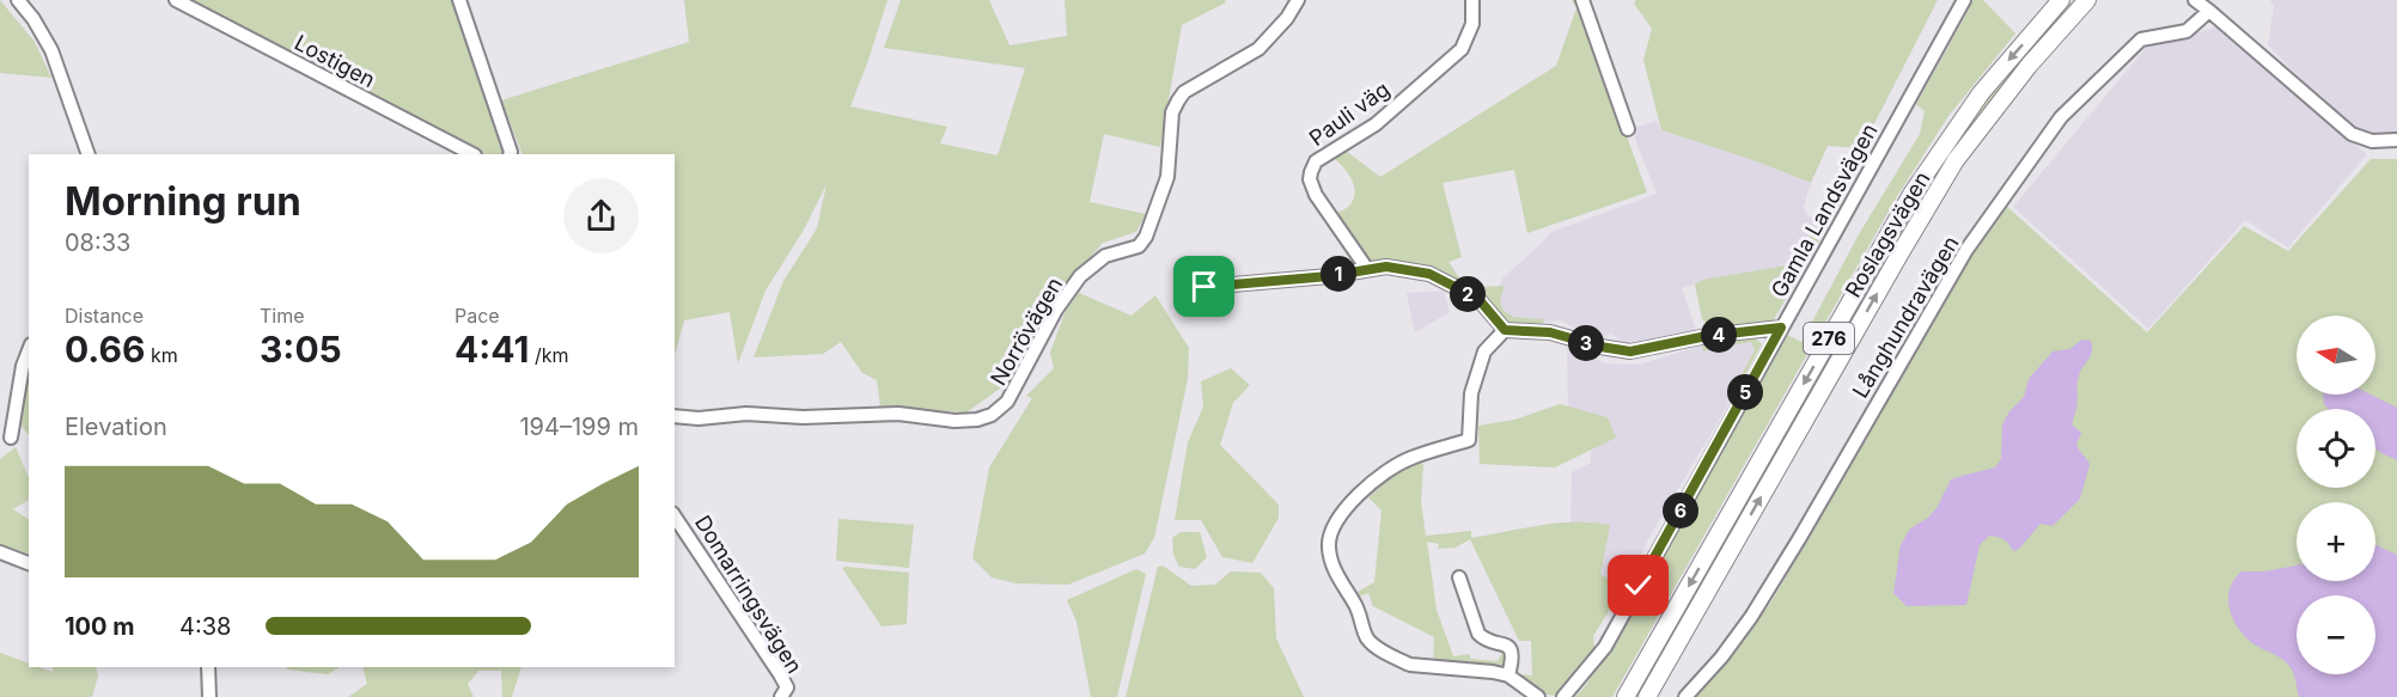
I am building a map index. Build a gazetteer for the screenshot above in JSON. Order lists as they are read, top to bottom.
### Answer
{
  "streets": {
    "main road": ["Roslagsvägen", "276"],
    "street": [
      "Lostigen",
      "Pauli väg",
      "Gamla Landsvägen",
      "Långhundravägen",
      "Norrövägen",
      "Domarringsvägen"
    ]
  },
  "north": "left",
  "page": {
    "heading": ["Morning run", "08:33"],
    "pins": [
      "1",
      "2",
      "4",
      "3",
      "5",
      "6"
    ],
    "stats": [
      ["Distance", "0.66 km"],
      ["Time", "3:05"],
      ["Pace", "4:41 /km"]
    ],
    "map_buttons": ["+", "−"],
    "chart": ["Elevation", "194–199 m"],
    "list": [
      {
        "name": "100 m",
        "note": "4:38"
      }
    ]
  }
}
